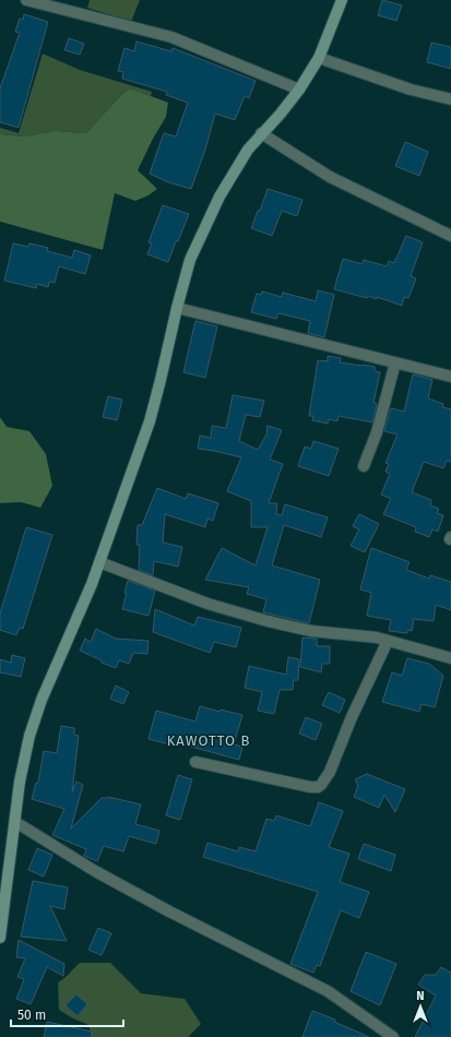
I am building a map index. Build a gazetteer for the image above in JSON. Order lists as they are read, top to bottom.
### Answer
{
  "districts": ["KAWOTTO B"],
  "scale_bar": "50 m",
  "north": "top"
}
